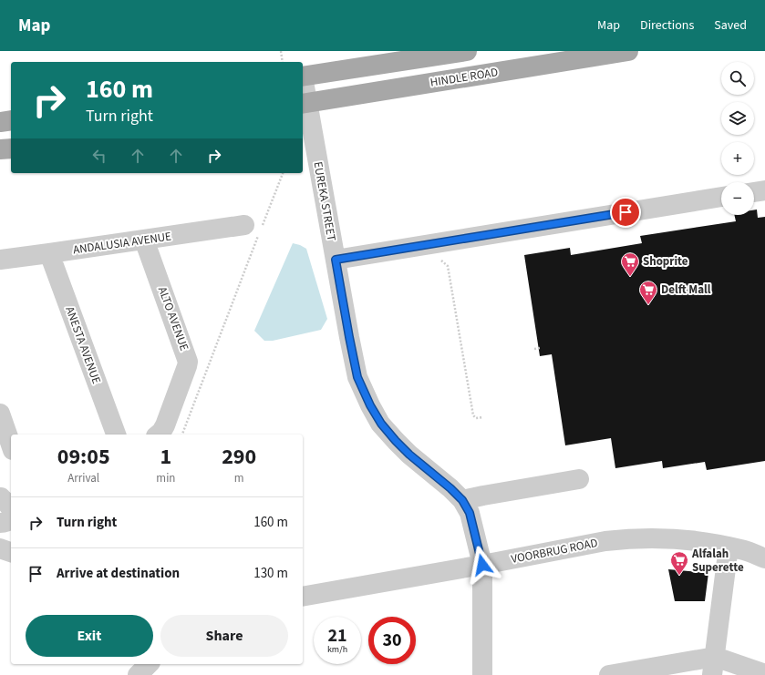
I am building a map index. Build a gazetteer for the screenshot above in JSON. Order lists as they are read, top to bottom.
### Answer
{
  "streets": {
    "main road": ["HINDLE ROAD"],
    "street": [
      "EUREKA STREET",
      "ANDALUSIA AVENUE",
      "ALTO AVENUE",
      "ANESTA AVENUE",
      "VOORBRUG ROAD"
    ]
  },
  "crossings": [
    ["HINDLE ROAD", "EUREKA STREET"],
    ["EUREKA STREET", "VOORBRUG ROAD"],
    ["ANDALUSIA AVENUE", "ALTO AVENUE"],
    ["ANDALUSIA AVENUE", "ANESTA AVENUE"]
  ],
  "places": {
    "supermarket": ["Shoprite", "Delft Mall", "Alfalah Superette"]
  },
  "page": {
    "header": "Map",
    "nav": ["Map", "Directions", "Saved"],
    "map_buttons": ["+", "−"],
    "turn": ["160 m", "Turn right"],
    "eta": [
      "09:05",
      "Arrival",
      "1",
      "min",
      "290",
      "m"
    ],
    "list": [
      {
        "name": "Turn right",
        "value": "160 m"
      },
      {
        "name": "Arrive at destination",
        "value": "130 m"
      }
    ],
    "buttons": ["Exit", "Share"],
    "speed": "21 km/h",
    "limit": "30"
  }
}
